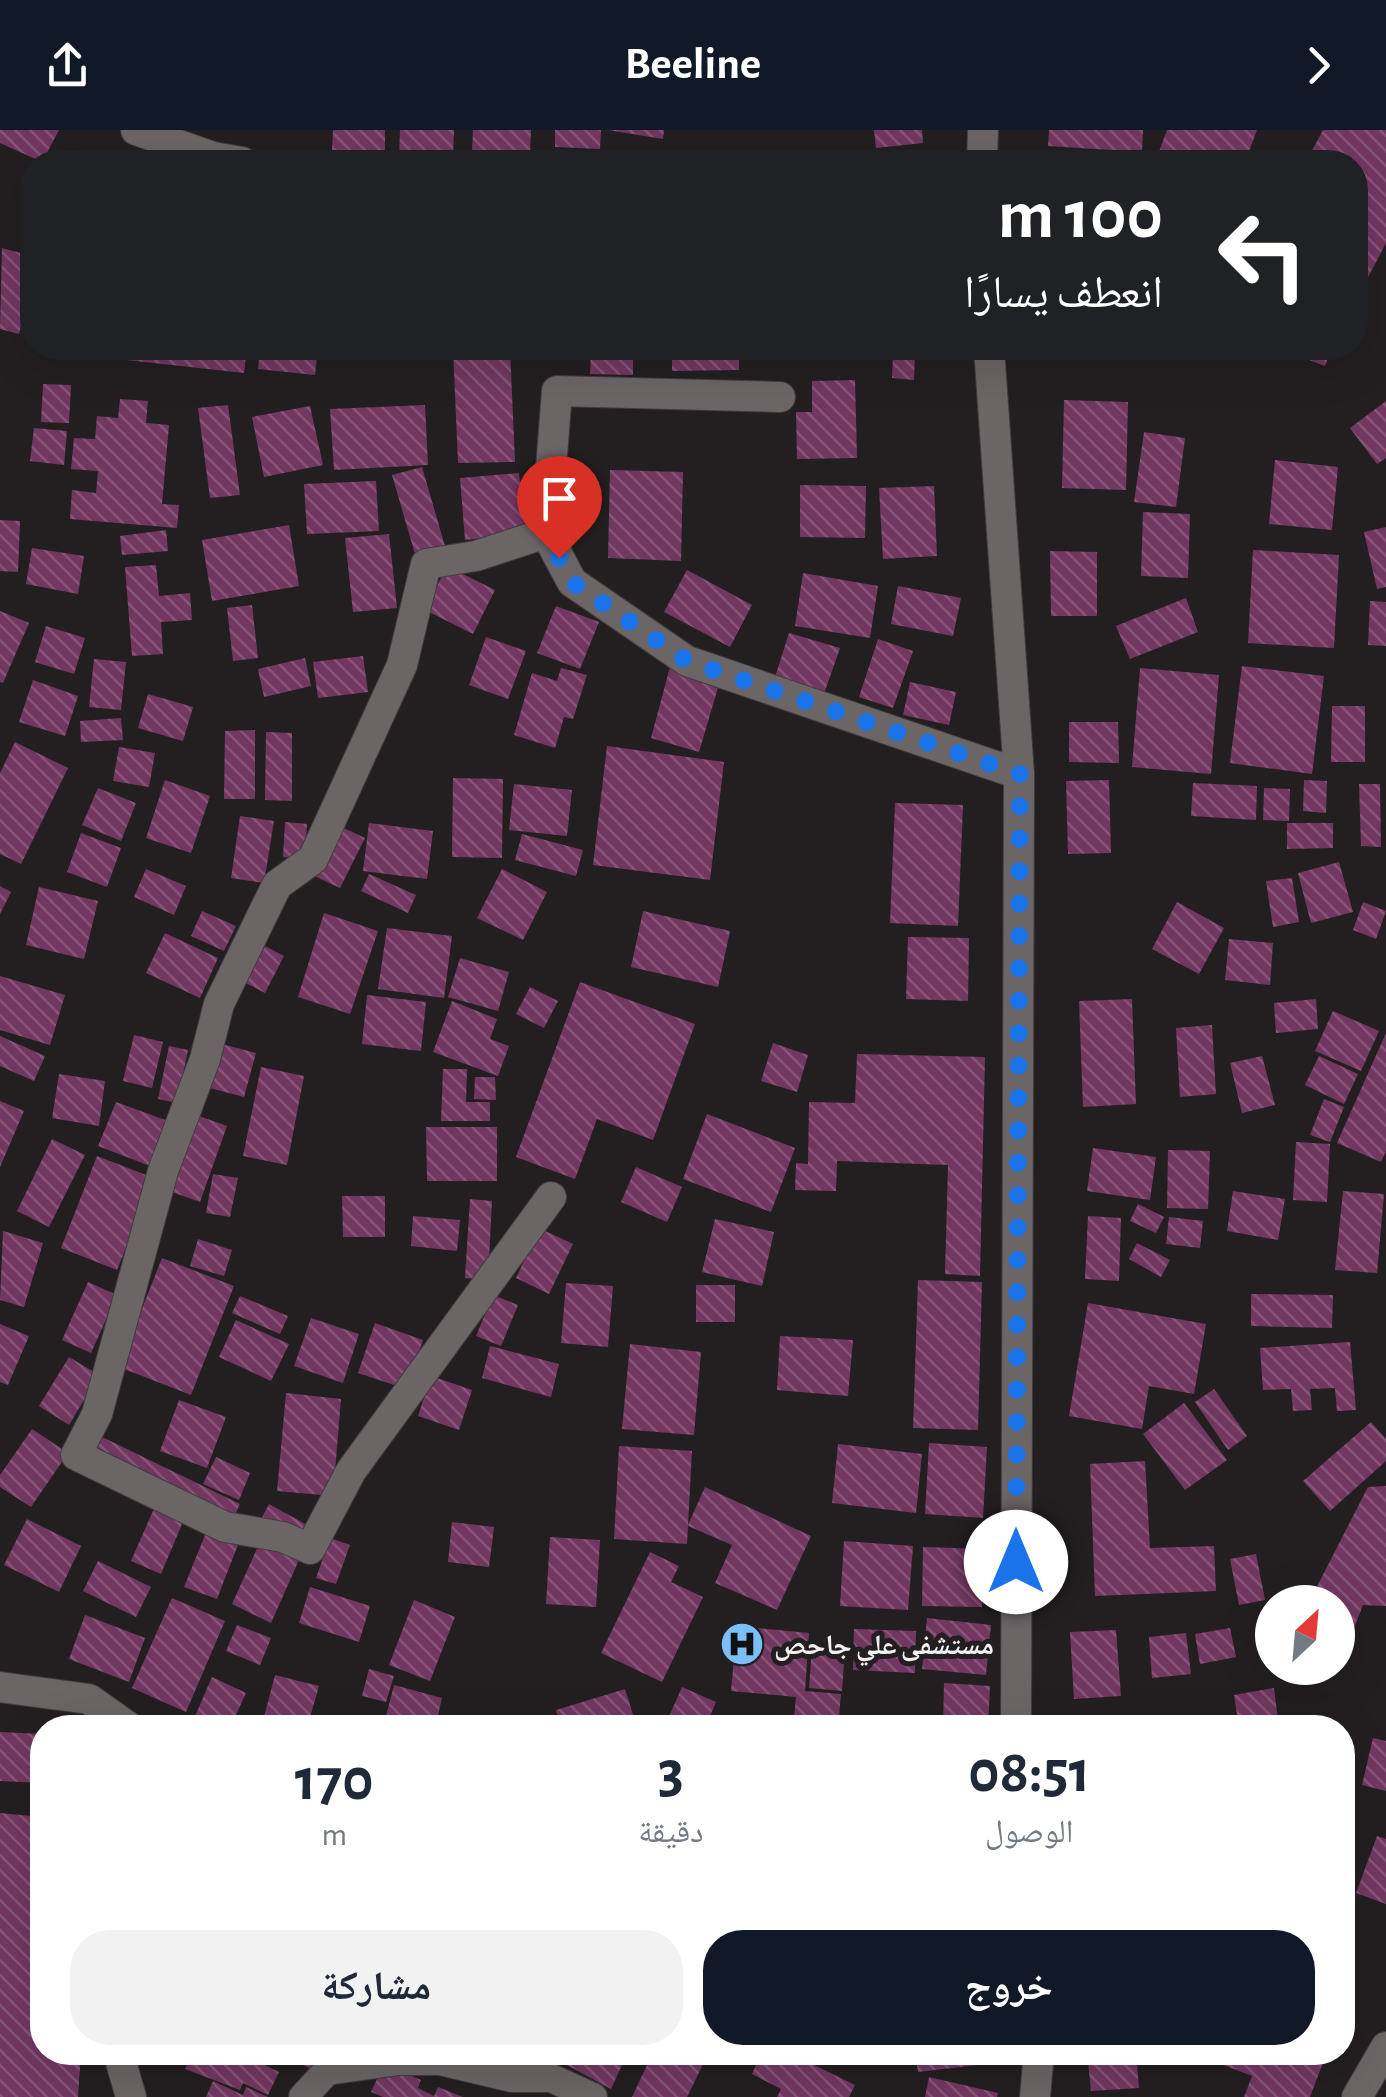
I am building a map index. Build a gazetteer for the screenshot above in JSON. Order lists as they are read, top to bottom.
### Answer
{
  "places": {
    "hospital": ["مستشفى علي جاحص"]
  },
  "north": "top right",
  "page": {
    "header": "Beeline",
    "turn": ["100 m", "انعطف يسارًا"],
    "eta": [
      "08:51",
      "الوصول",
      "3",
      "دقيقة",
      "170",
      "m"
    ],
    "buttons": ["خروج", "مشاركة"]
  }
}
